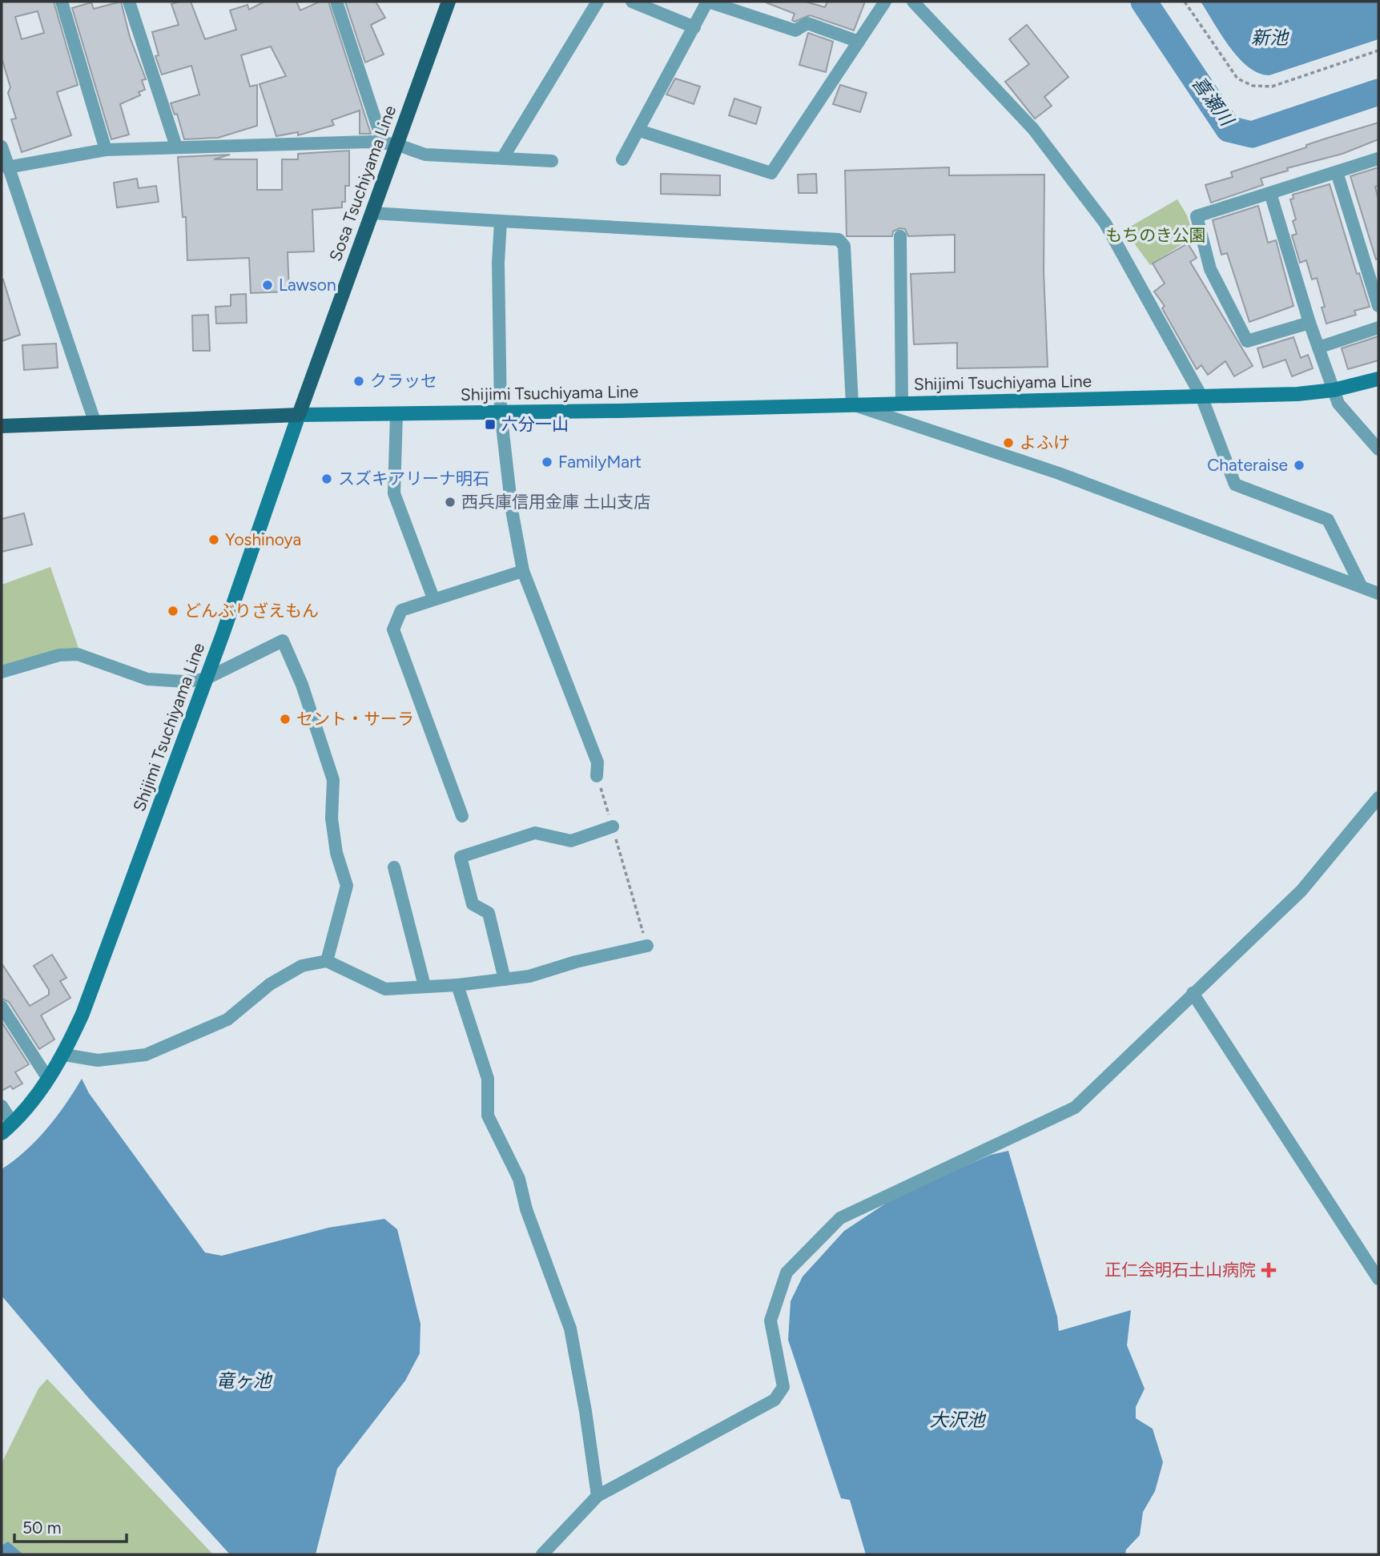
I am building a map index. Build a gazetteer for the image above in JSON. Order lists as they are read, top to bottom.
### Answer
{
  "streets": {
    "main road": ["Sosa Tsuchiyama Line", "Shijimi Tsuchiyama Line"]
  },
  "crossings": [
    ["Sosa Tsuchiyama Line", "Shijimi Tsuchiyama Line"]
  ],
  "water": [
    "新池",
    "喜瀬川",
    "竜ヶ池",
    "大沢池"
  ],
  "parks": ["もちのき公園"],
  "places": {
    "other": [
      "Lawson",
      "クラッセ",
      "よふけ",
      "FamilyMart",
      "Chateraise",
      "スズキアリーナ明石",
      "西兵庫信用金庫 土山支店",
      "Yoshinoya",
      "どんぶりざえもん",
      "セント・サーラ"
    ],
    "transit": ["六分一山"],
    "health": ["正仁会明石土山病院"]
  },
  "scale_bar": "50 m"
}
